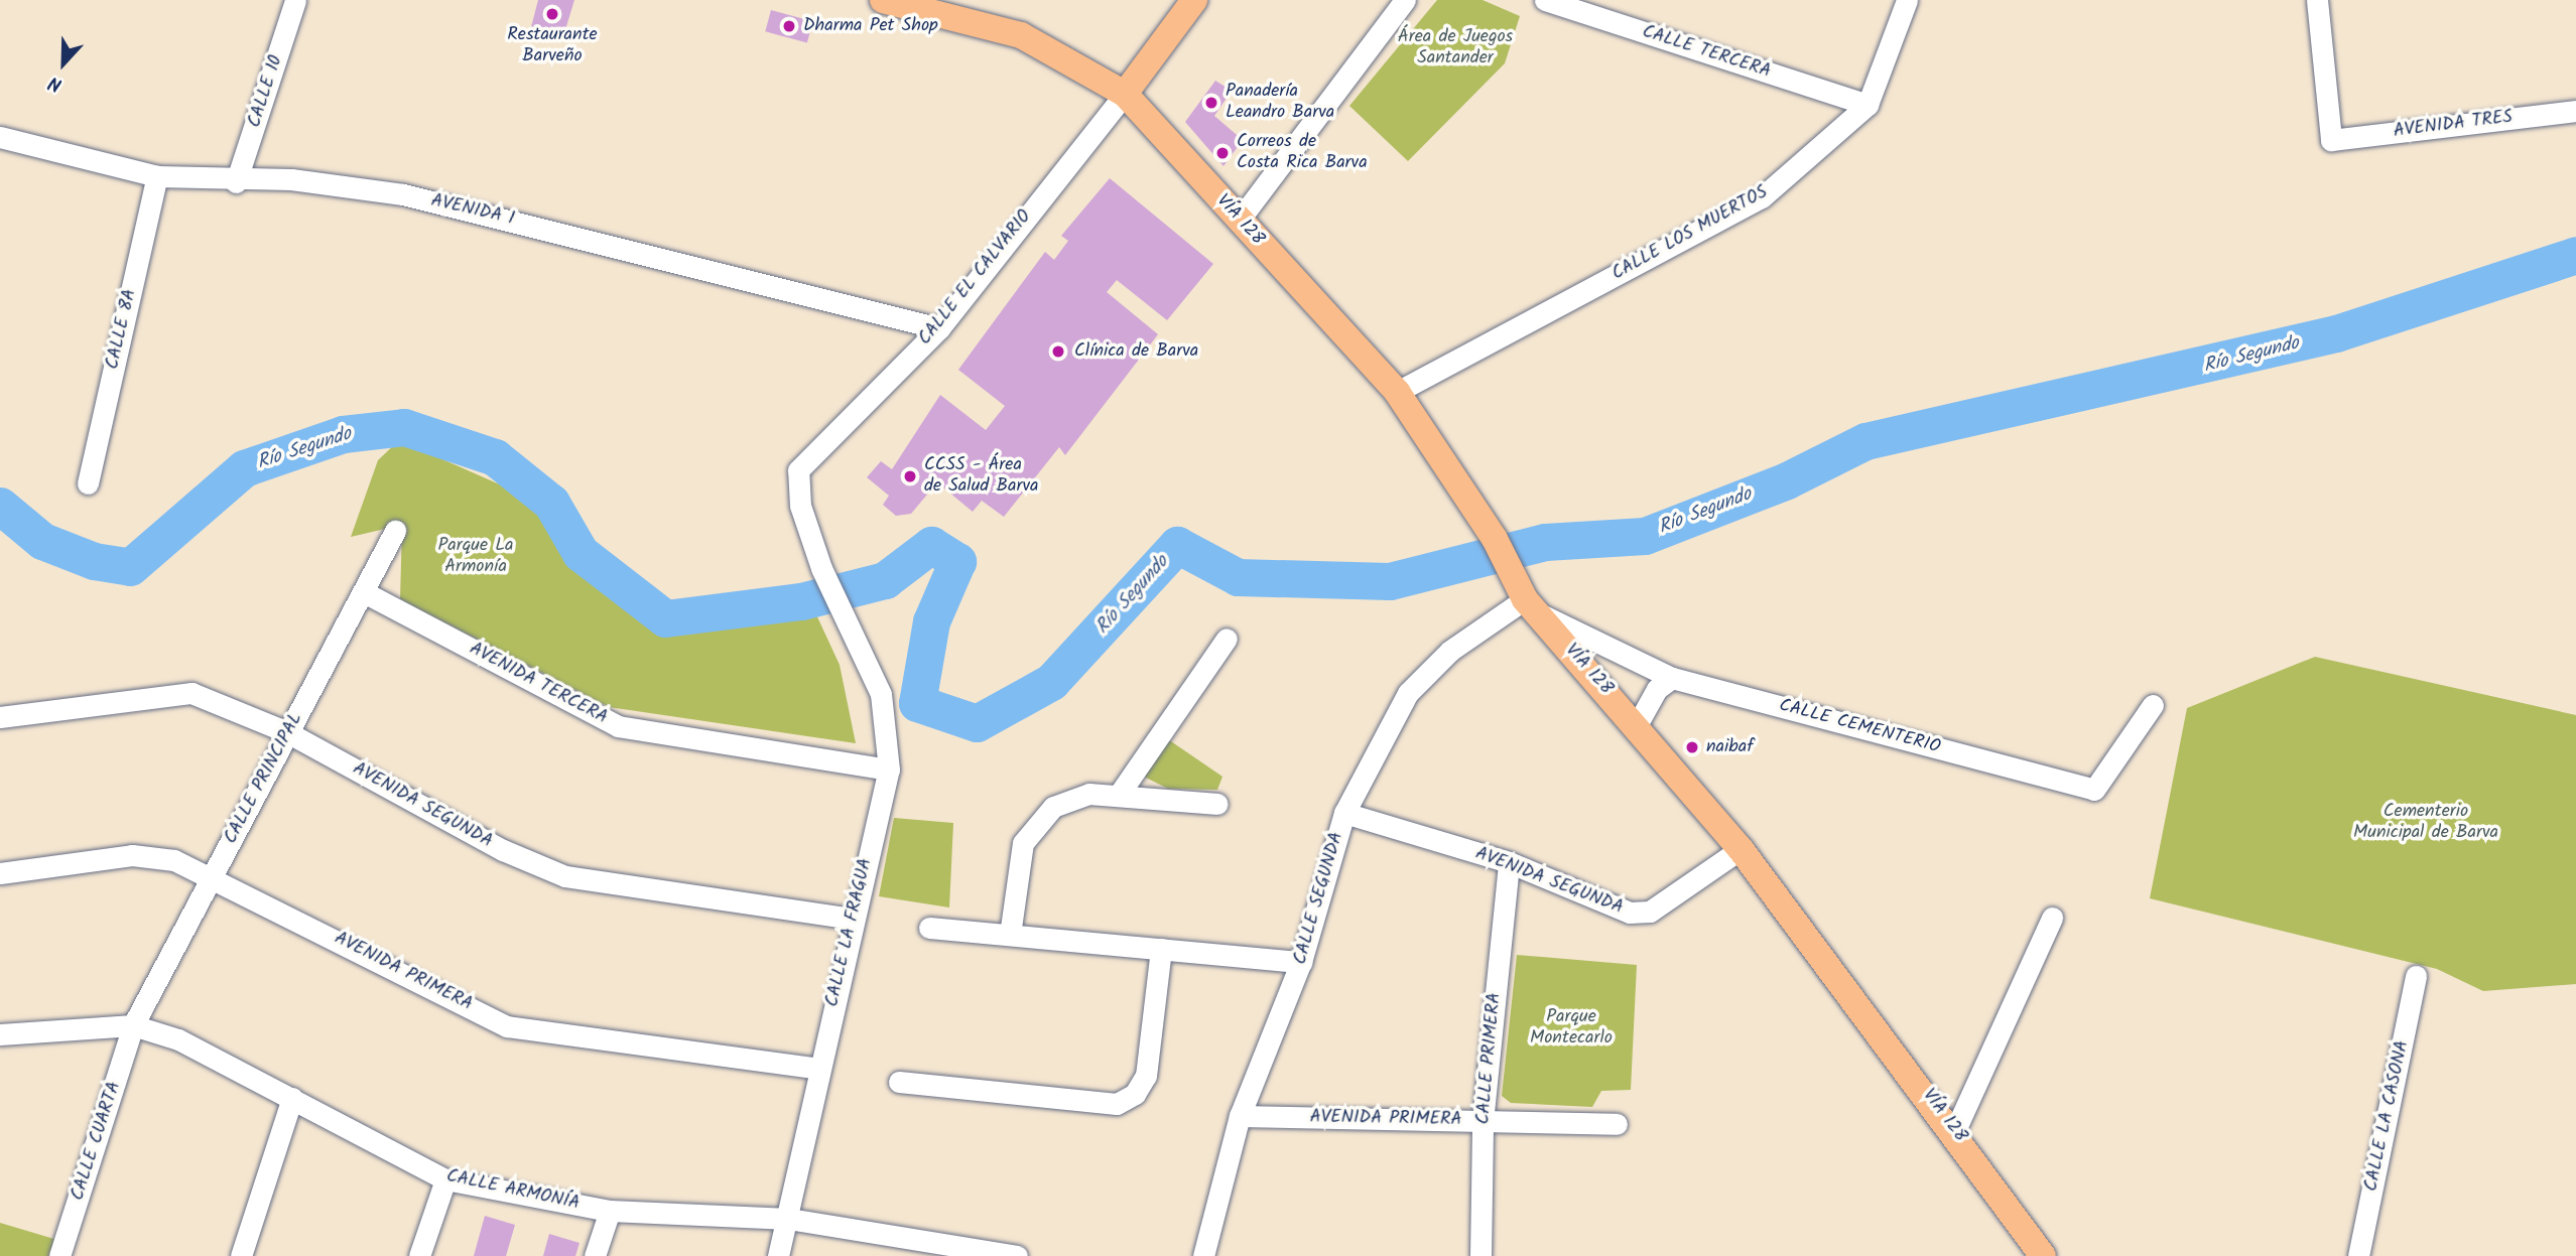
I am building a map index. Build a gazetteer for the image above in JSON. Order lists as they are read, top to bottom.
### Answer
{
  "streets": {
    "main road": ["VÍA 128"],
    "street": [
      "CALLE TERCERA",
      "CALLE 10",
      "AVENIDA TRES",
      "AVENIDA 1",
      "CALLE LOS MUERTOS",
      "CALLE EL CALVARIO",
      "CALLE 8A",
      "AVENIDA TERCERA",
      "CALLE CEMENTERIO",
      "CALLE PRINCIPAL",
      "AVENIDA SEGUNDA",
      "CALLE SEGUNDA",
      "CALLE LA FRAGUA",
      "AVENIDA PRIMERA",
      "CALLE PRIMERA",
      "CALLE LA CASONA",
      "CALLE CUARTA",
      "CALLE ARMONÍA"
    ]
  },
  "crossings": [
    ["CALLE TERCERA", "CALLE LOS MUERTOS"],
    ["CALLE 10", "AVENIDA 1"],
    ["AVENIDA 1", "CALLE EL CALVARIO"],
    ["AVENIDA 1", "CALLE 8A"],
    ["VÍA 128", "CALLE LOS MUERTOS"],
    ["VÍA 128", "CALLE EL CALVARIO"],
    ["VÍA 128", "CALLE CEMENTERIO"],
    ["VÍA 128", "AVENIDA SEGUNDA"],
    ["VÍA 128", "CALLE SEGUNDA"],
    ["CALLE EL CALVARIO", "CALLE LA FRAGUA"],
    ["AVENIDA TERCERA", "CALLE PRINCIPAL"],
    ["AVENIDA TERCERA", "CALLE LA FRAGUA"],
    ["CALLE CEMENTERIO", "CALLE SEGUNDA"],
    ["CALLE PRINCIPAL", "AVENIDA SEGUNDA"],
    ["CALLE PRINCIPAL", "AVENIDA PRIMERA"],
    ["CALLE PRINCIPAL", "CALLE CUARTA"],
    ["CALLE PRINCIPAL", "CALLE ARMONÍA"],
    ["AVENIDA SEGUNDA", "CALLE SEGUNDA"],
    ["AVENIDA SEGUNDA", "CALLE LA FRAGUA"],
    ["AVENIDA SEGUNDA", "CALLE PRIMERA"],
    ["CALLE SEGUNDA", "AVENIDA PRIMERA"],
    ["CALLE LA FRAGUA", "AVENIDA PRIMERA"],
    ["CALLE LA FRAGUA", "CALLE ARMONÍA"],
    ["AVENIDA PRIMERA", "CALLE PRIMERA"],
    ["CALLE CUARTA", "CALLE ARMONÍA"]
  ],
  "water": ["Río Segundo"],
  "parks": [
    "Área de Juegos Santander",
    "Parque La Armonía",
    "Cementerio Municipal de Barva",
    "Parque Montecarlo"
  ],
  "places": [
    "Restaurante Barveño",
    "Dharma Pet Shop",
    "Panadería Leandro Barva",
    "Correos de Costa Rica Barva",
    "Clínica de Barva",
    "CCSS - Área de Salud Barva",
    "naibaf"
  ],
  "north": "bottom"
}
